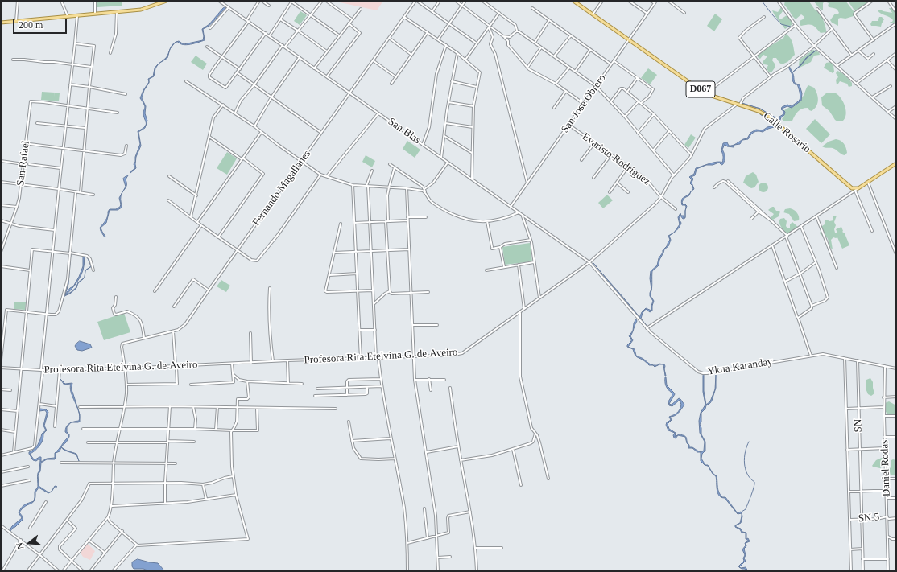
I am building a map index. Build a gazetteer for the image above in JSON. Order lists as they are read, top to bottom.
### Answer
{
  "streets": {
    "main road": ["D067", "Calle Rosario"],
    "street": [
      "San José Obrero",
      "San Blas",
      "Evaristo Rodriguez",
      "San Rafael",
      "Fernando Magallanes",
      "Profesora Rita Etelvina G. de Aveiro",
      "Ykua Karanday",
      "SN",
      "Daniel Rodas",
      "SN 5"
    ]
  },
  "crossings": [
    ["San José Obrero", "San Blas"],
    ["San José Obrero", "Calle Rosario"],
    ["San José Obrero", "Evaristo Rodriguez"],
    ["San Blas", "Fernando Magallanes"],
    ["San Blas", "Profesora Rita Etelvina G. de Aveiro"],
    ["San Blas", "Ykua Karanday"],
    ["Calle Rosario", "Profesora Rita Etelvina G. de Aveiro"],
    ["Evaristo Rodriguez", "Profesora Rita Etelvina G. de Aveiro"],
    ["Fernando Magallanes", "Profesora Rita Etelvina G. de Aveiro"],
    ["Profesora Rita Etelvina G. de Aveiro", "Ykua Karanday"],
    ["Ykua Karanday", "SN"],
    ["Ykua Karanday", "Daniel Rodas"],
    ["SN", "SN 5"],
    ["Daniel Rodas", "SN 5"]
  ],
  "scale_bar": "200 m",
  "north": "left"
}
